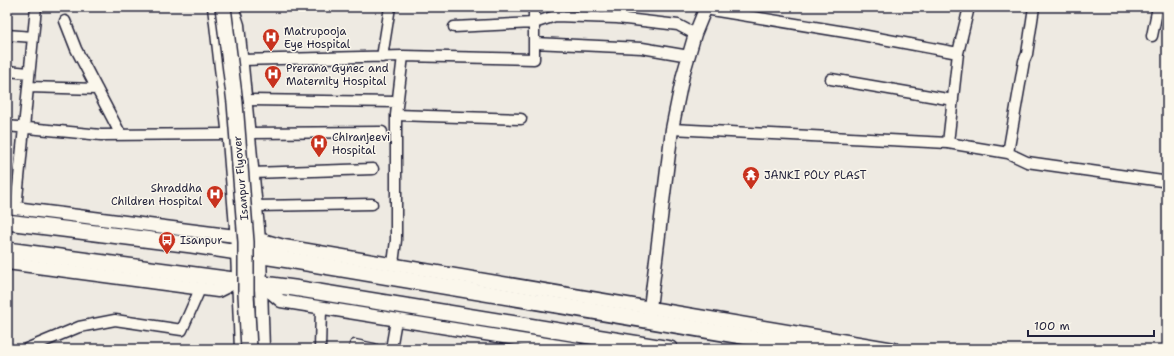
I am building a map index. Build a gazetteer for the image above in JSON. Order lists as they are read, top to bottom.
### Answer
{
  "streets": {
    "main road": ["Isanpur Flyover"]
  },
  "places": {
    "hospital": [
      "Matrupooja Eye Hospital",
      "Prerana Gynec and Maternity Hospital",
      "Chiranjeevi Hospital",
      "Shraddha Children Hospital"
    ],
    "temple": ["JANKI POLY PLAST"],
    "bus stop": ["Isanpur"]
  },
  "scale_bar": "100 m"
}
